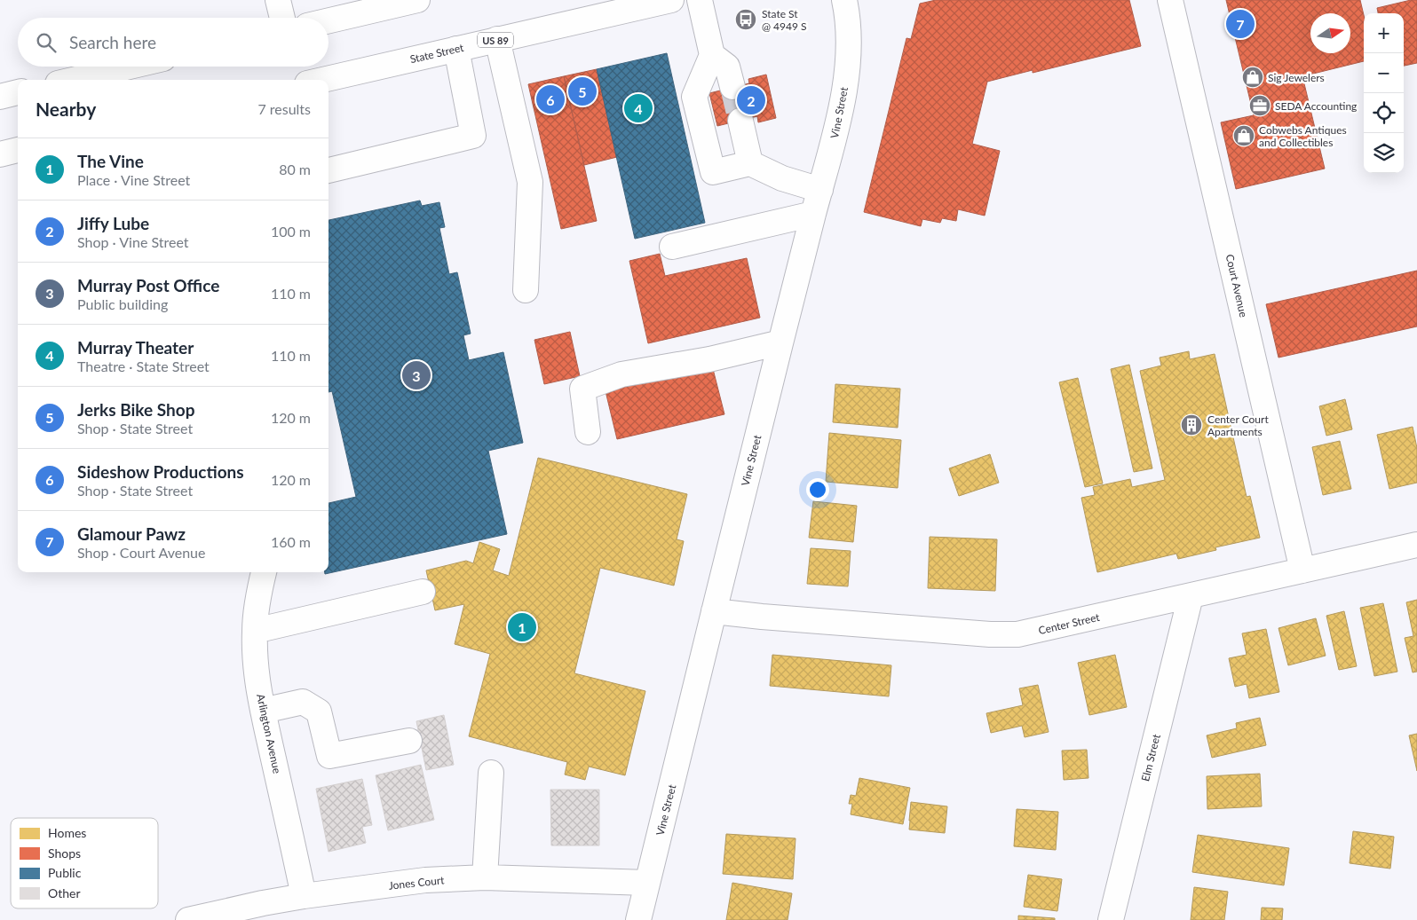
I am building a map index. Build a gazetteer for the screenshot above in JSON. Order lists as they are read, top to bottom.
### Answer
{
  "streets": {
    "street": [
      "US 89",
      "State Street",
      "Vine Street",
      "Court Avenue",
      "Center Street",
      "Arlington Avenue",
      "Elm Street",
      "Jones Court"
    ]
  },
  "crossings": [
    ["Vine Street", "Center Street"],
    ["Vine Street", "Jones Court"],
    ["Court Avenue", "Center Street"],
    ["Center Street", "Elm Street"],
    ["Arlington Avenue", "Jones Court"]
  ],
  "places": {
    "bus stop": ["State St @ 4949 S"],
    "shop": ["Sig Jewelers", "Cobwebs Antiques and Collectibles"],
    "office": ["SEDA Accounting"],
    "building": ["Center Court Apartments"]
  },
  "legend": [
    "Homes",
    "Shops",
    "Public",
    "Other"
  ],
  "north": "right",
  "page": {
    "pins": [
      "7",
      "5",
      "6",
      "2",
      "4",
      "3",
      "1"
    ],
    "map_buttons": ["+", "−"],
    "search": "Search here",
    "heading": ["Nearby", "7 results"],
    "list": [
      {
        "mark": "1",
        "name": "The Vine",
        "note": "Place · Vine Street",
        "value": "80 m"
      },
      {
        "mark": "2",
        "name": "Jiffy Lube",
        "note": "Shop · Vine Street",
        "value": "100 m"
      },
      {
        "mark": "3",
        "name": "Murray Post Office",
        "note": "Public building",
        "value": "110 m"
      },
      {
        "mark": "4",
        "name": "Murray Theater",
        "note": "Theatre · State Street",
        "value": "110 m"
      },
      {
        "mark": "5",
        "name": "Jerks Bike Shop",
        "note": "Shop · State Street",
        "value": "120 m"
      },
      {
        "mark": "6",
        "name": "Sideshow Productions",
        "note": "Shop · State Street",
        "value": "120 m"
      },
      {
        "mark": "7",
        "name": "Glamour Pawz",
        "note": "Shop · Court Avenue",
        "value": "160 m"
      }
    ]
  }
}
